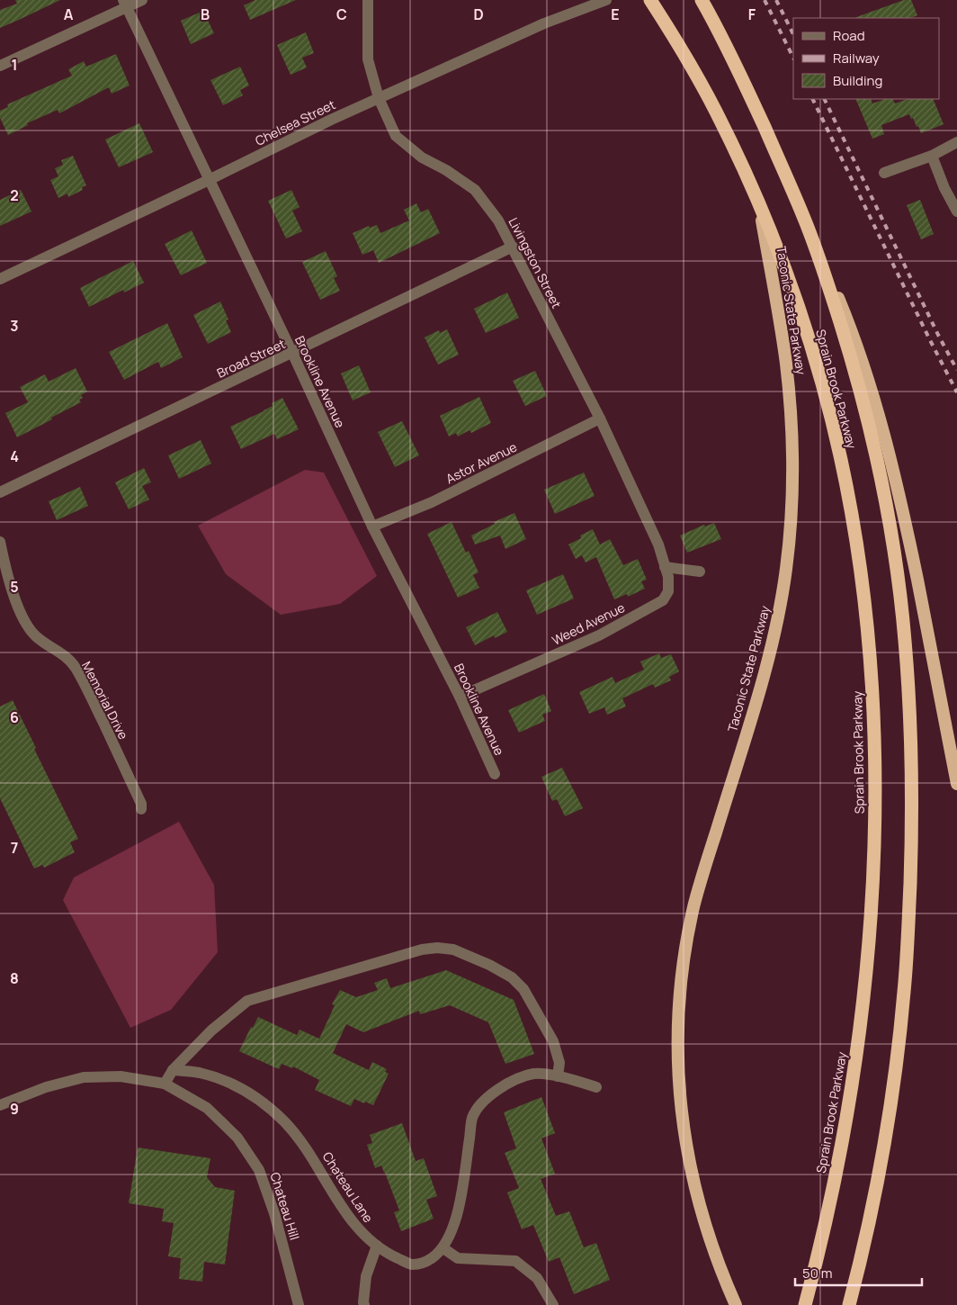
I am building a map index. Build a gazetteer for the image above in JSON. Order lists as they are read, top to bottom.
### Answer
{
  "streets": {
    "highway": ["Taconic State Parkway", "Sprain Brook Parkway"],
    "street": [
      "Chelsea Street",
      "Livingston Street",
      "Broad Street",
      "Brookline Avenue",
      "Astor Avenue",
      "Weed Avenue",
      "Memorial Drive",
      "Chateau Lane",
      "Chateau Hill"
    ]
  },
  "crossings": [
    ["Chelsea Street", "Livingston Street"],
    ["Chelsea Street", "Brookline Avenue"],
    ["Livingston Street", "Broad Street"],
    ["Livingston Street", "Astor Avenue"],
    ["Livingston Street", "Weed Avenue"],
    ["Taconic State Parkway", "Sprain Brook Parkway"],
    ["Broad Street", "Brookline Avenue"],
    ["Brookline Avenue", "Astor Avenue"],
    ["Brookline Avenue", "Weed Avenue"]
  ],
  "legend": ["Road", "Railway", "Building"],
  "scale_bar": "50 m",
  "grid": {
    "columns": [
      "A",
      "B",
      "C",
      "D",
      "E",
      "F"
    ],
    "rows": [
      "1",
      "2",
      "3",
      "4",
      "5",
      "6",
      "7",
      "8",
      "9"
    ]
  }
}
